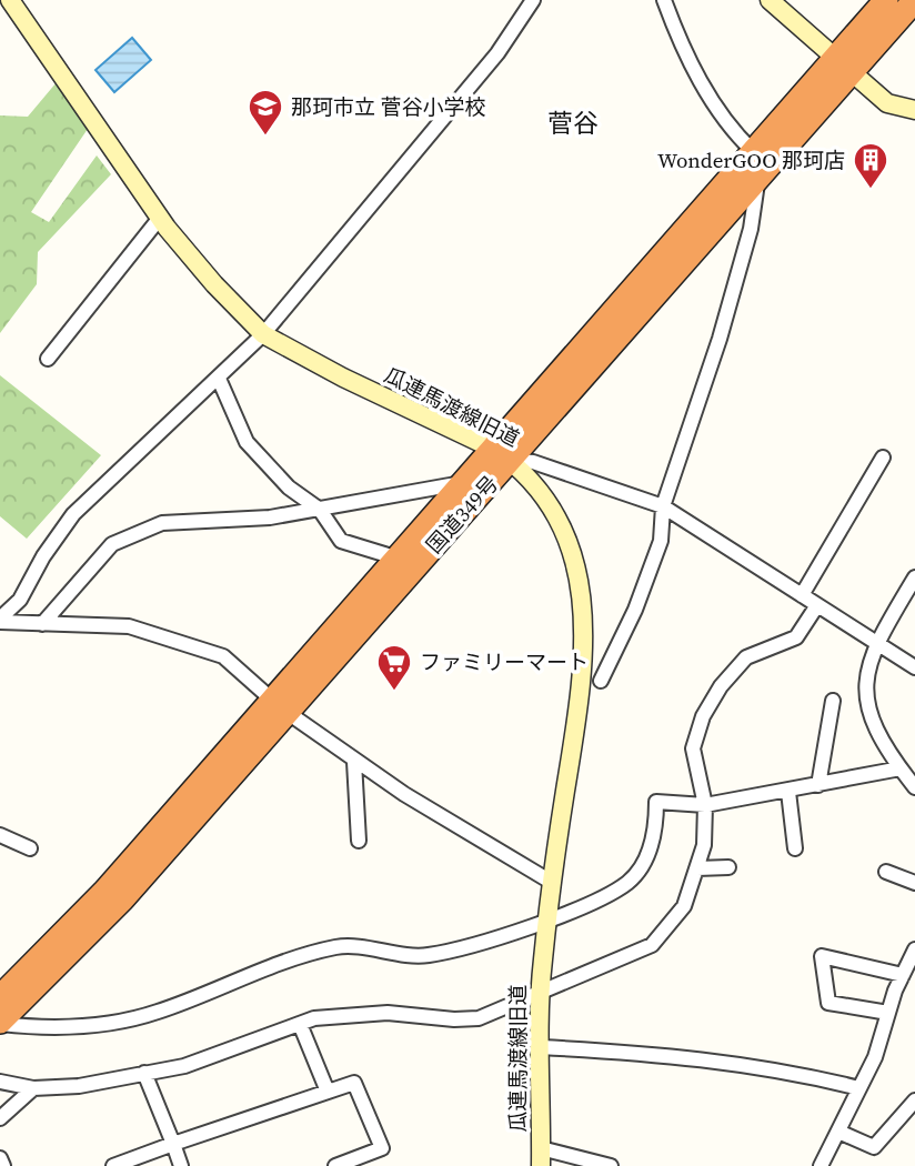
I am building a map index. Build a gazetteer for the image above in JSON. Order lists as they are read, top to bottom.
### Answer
{
  "streets": {
    "highway": ["国道349号"],
    "street": ["瓜連馬渡線旧道"]
  },
  "crossings": [
    ["瓜連馬渡線旧道", "国道349号"]
  ],
  "districts": ["菅谷"],
  "places": {
    "school or university": ["那珂市立 菅谷小学校"],
    "building": ["WonderGOO 那珂店"],
    "supermarket": ["ファミリーマート"]
  }
}
